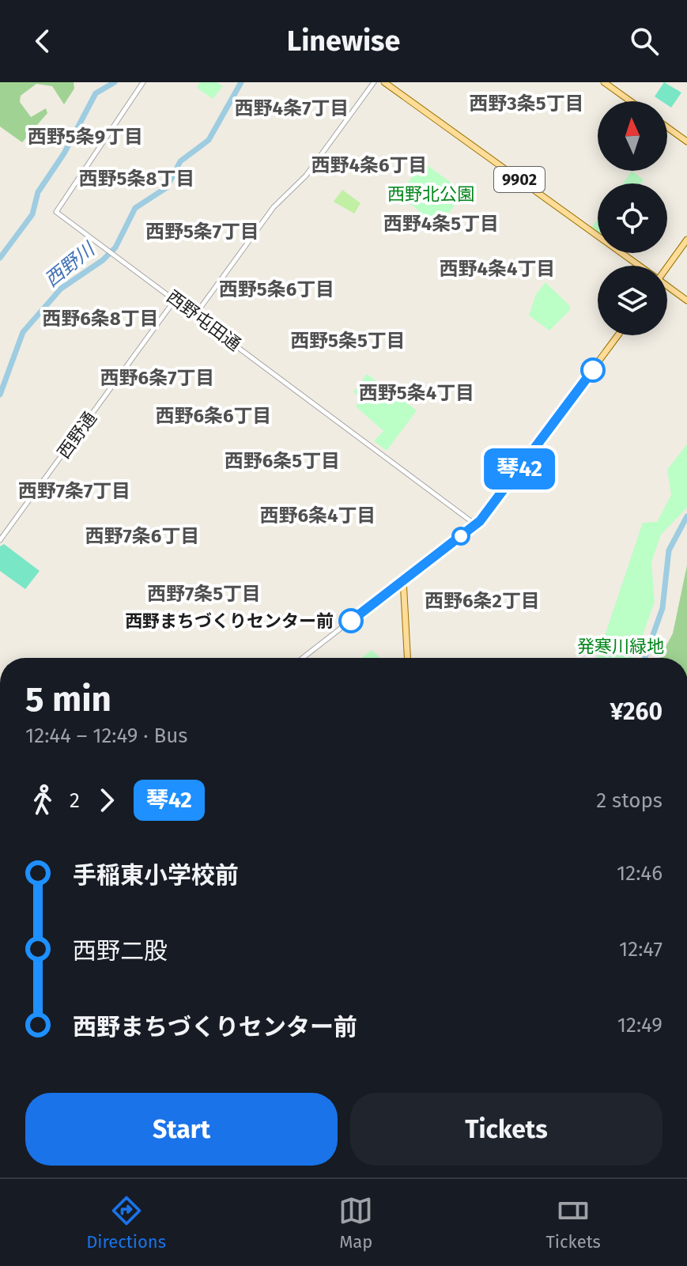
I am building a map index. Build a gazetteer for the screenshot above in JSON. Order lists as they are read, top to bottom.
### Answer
{
  "streets": {
    "main road": ["9902"],
    "street": ["西野屯田通", "西野通"]
  },
  "crossings": [
    ["西野屯田通", "西野通"]
  ],
  "districts": [
    "西野3条5丁目",
    "西野4条7丁目",
    "西野5条9丁目",
    "西野4条6丁目",
    "西野5条8丁目",
    "西野4条5丁目",
    "西野5条7丁目",
    "西野4条4丁目",
    "西野5条6丁目",
    "西野6条8丁目",
    "西野5条5丁目",
    "西野6条7丁目",
    "西野5条4丁目",
    "西野6条6丁目",
    "西野6条5丁目",
    "西野7条7丁目",
    "西野6条4丁目",
    "西野7条6丁目",
    "西野7条5丁目",
    "西野6条2丁目"
  ],
  "water": ["西野川"],
  "parks": ["西野北公園", "発寒川緑地"],
  "places": ["西野まちづくりセンター前"],
  "lines": ["bus line 琴42"],
  "north": "top",
  "page": {
    "header": "Linewise",
    "on_map": "琴42",
    "heading": ["5 min", "12:44 – 12:49 · Bus", "¥260"],
    "legs": ["2", "琴42", "2 stops"],
    "list": [
      {
        "name": "手稲東小学校前",
        "value": "12:46"
      },
      {
        "name": "西野二股",
        "value": "12:47"
      },
      {
        "name": "西野まちづくりセンター前",
        "value": "12:49"
      }
    ],
    "buttons": ["Start", "Tickets"],
    "tabs": ["Directions", "Map", "Tickets"]
  }
}
